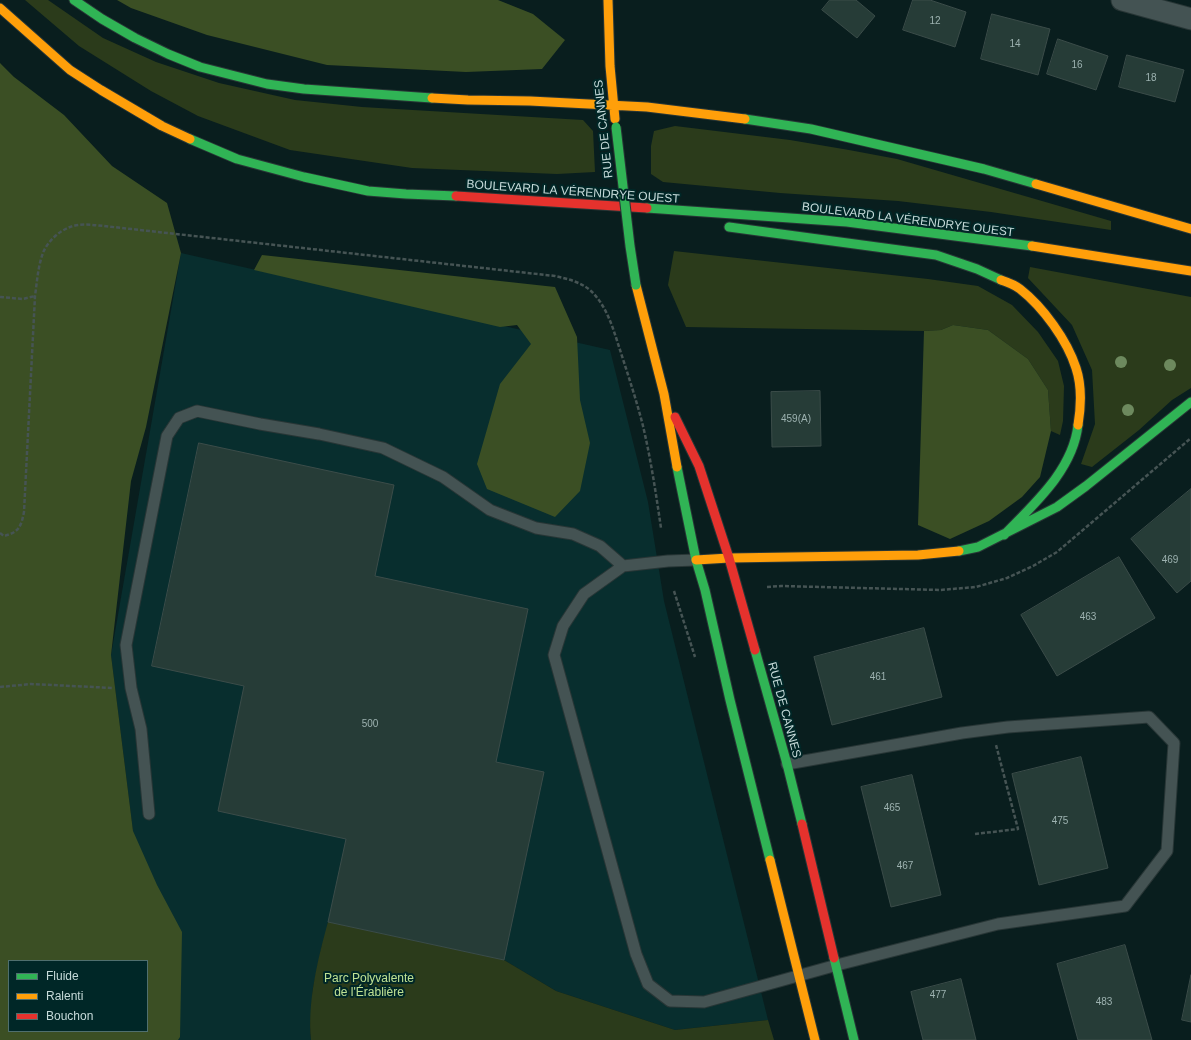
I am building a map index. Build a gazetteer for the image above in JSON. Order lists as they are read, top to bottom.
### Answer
{
  "streets": {
    "main road": ["RUE DE CANNES", "BOULEVARD LA VÉRENDRYE OUEST"]
  },
  "parks": ["Parc Polyvalente de l'Érablière"],
  "house_numbers": [
    "12",
    "14",
    "16",
    "18",
    "459(A)",
    "469",
    "463",
    "461",
    "500",
    "465",
    "475",
    "467",
    "477",
    "483"
  ],
  "legend": ["Fluide", "Ralenti", "Bouchon"]
}
